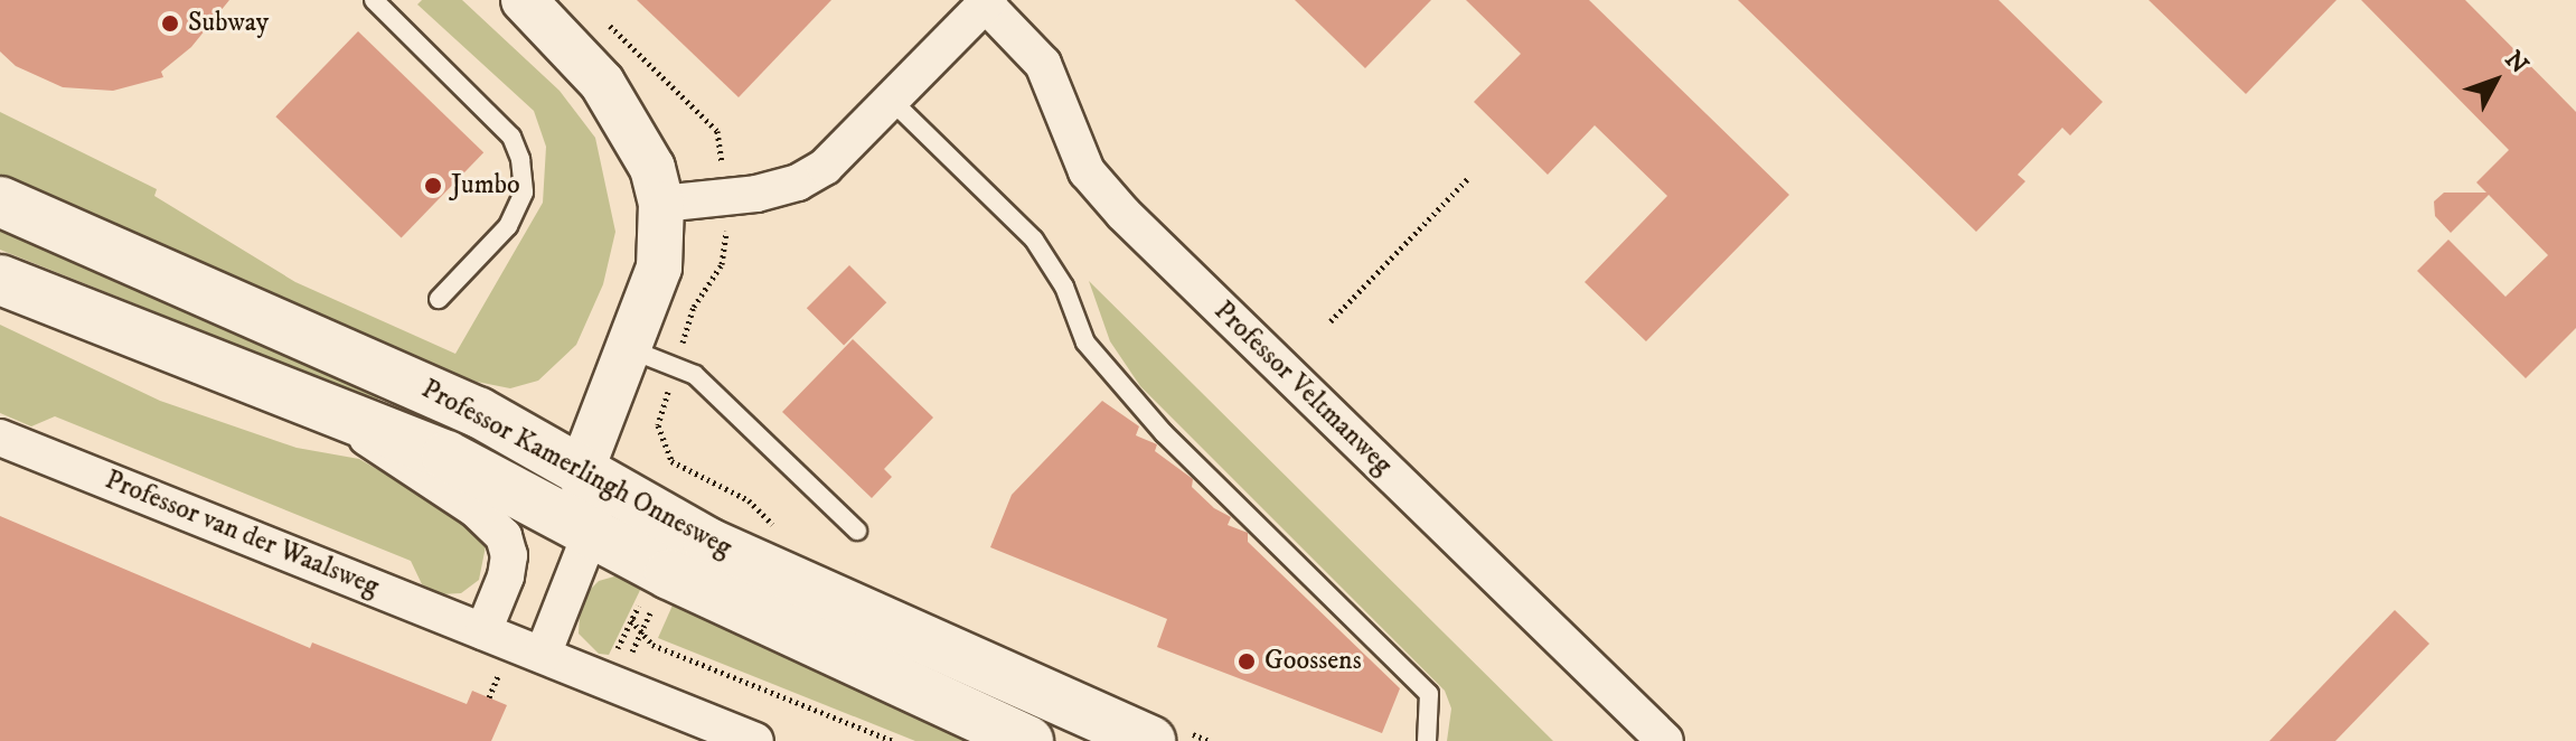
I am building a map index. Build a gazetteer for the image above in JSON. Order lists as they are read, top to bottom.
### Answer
{
  "streets": {
    "main road": ["Professor Kamerlingh Onnesweg"],
    "street": ["Professor Veltmanweg", "Professor van der Waalsweg"]
  },
  "places": ["Subway", "Jumbo", "Goossens"],
  "north": "top right"
}
